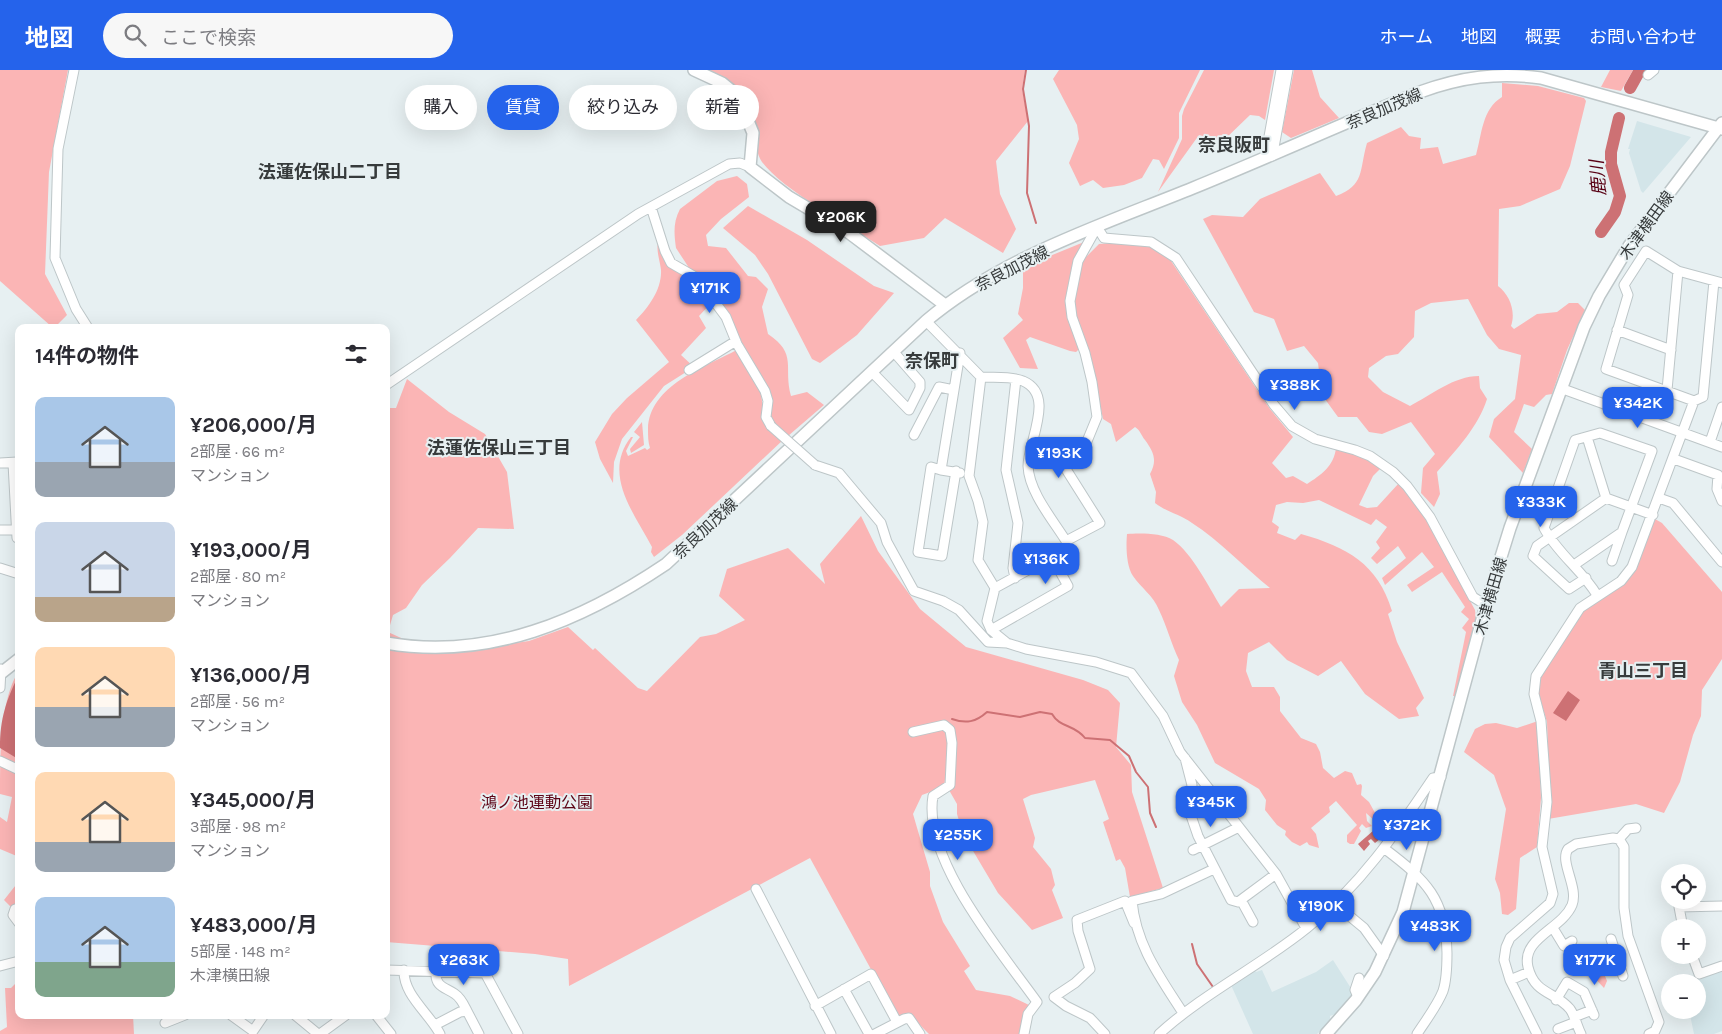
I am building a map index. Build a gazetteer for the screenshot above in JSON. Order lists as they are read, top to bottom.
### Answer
{
  "streets": {
    "main road": ["奈良加茂線", "木津横田線"]
  },
  "crossings": [
    ["奈良加茂線", "木津横田線"]
  ],
  "districts": [
    "奈良阪町",
    "法蓮佐保山二丁目",
    "奈保町",
    "法蓮佐保山三丁目",
    "青山三丁目"
  ],
  "water": ["鹿川"],
  "parks": ["鴻ノ池運動公園"],
  "page": {
    "header": "地図",
    "search": "ここで検索",
    "nav": [
      "ホーム",
      "地図",
      "概要",
      "お問い合わせ"
    ],
    "chip": [
      "購入",
      "賃貸",
      "絞り込み",
      "新着"
    ],
    "price": [
      "¥206K",
      "¥171K",
      "¥388K",
      "¥342K",
      "¥193K",
      "¥333K",
      "¥136K",
      "¥345K",
      "¥372K",
      "¥255K",
      "¥190K",
      "¥483K",
      "¥263K",
      "¥177K"
    ],
    "heading": "14件の物件",
    "list": [
      {
        "name": "¥206,000/月",
        "note": "2部屋 · 66 m² · マンション"
      },
      {
        "name": "¥193,000/月",
        "note": "2部屋 · 80 m² · マンション"
      },
      {
        "name": "¥136,000/月",
        "note": "2部屋 · 56 m² · マンション"
      },
      {
        "name": "¥345,000/月",
        "note": "3部屋 · 98 m² · マンション"
      },
      {
        "name": "¥483,000/月",
        "note": "5部屋 · 148 m² · 木津横田線"
      }
    ],
    "map_buttons": ["+", "−"]
  }
}
